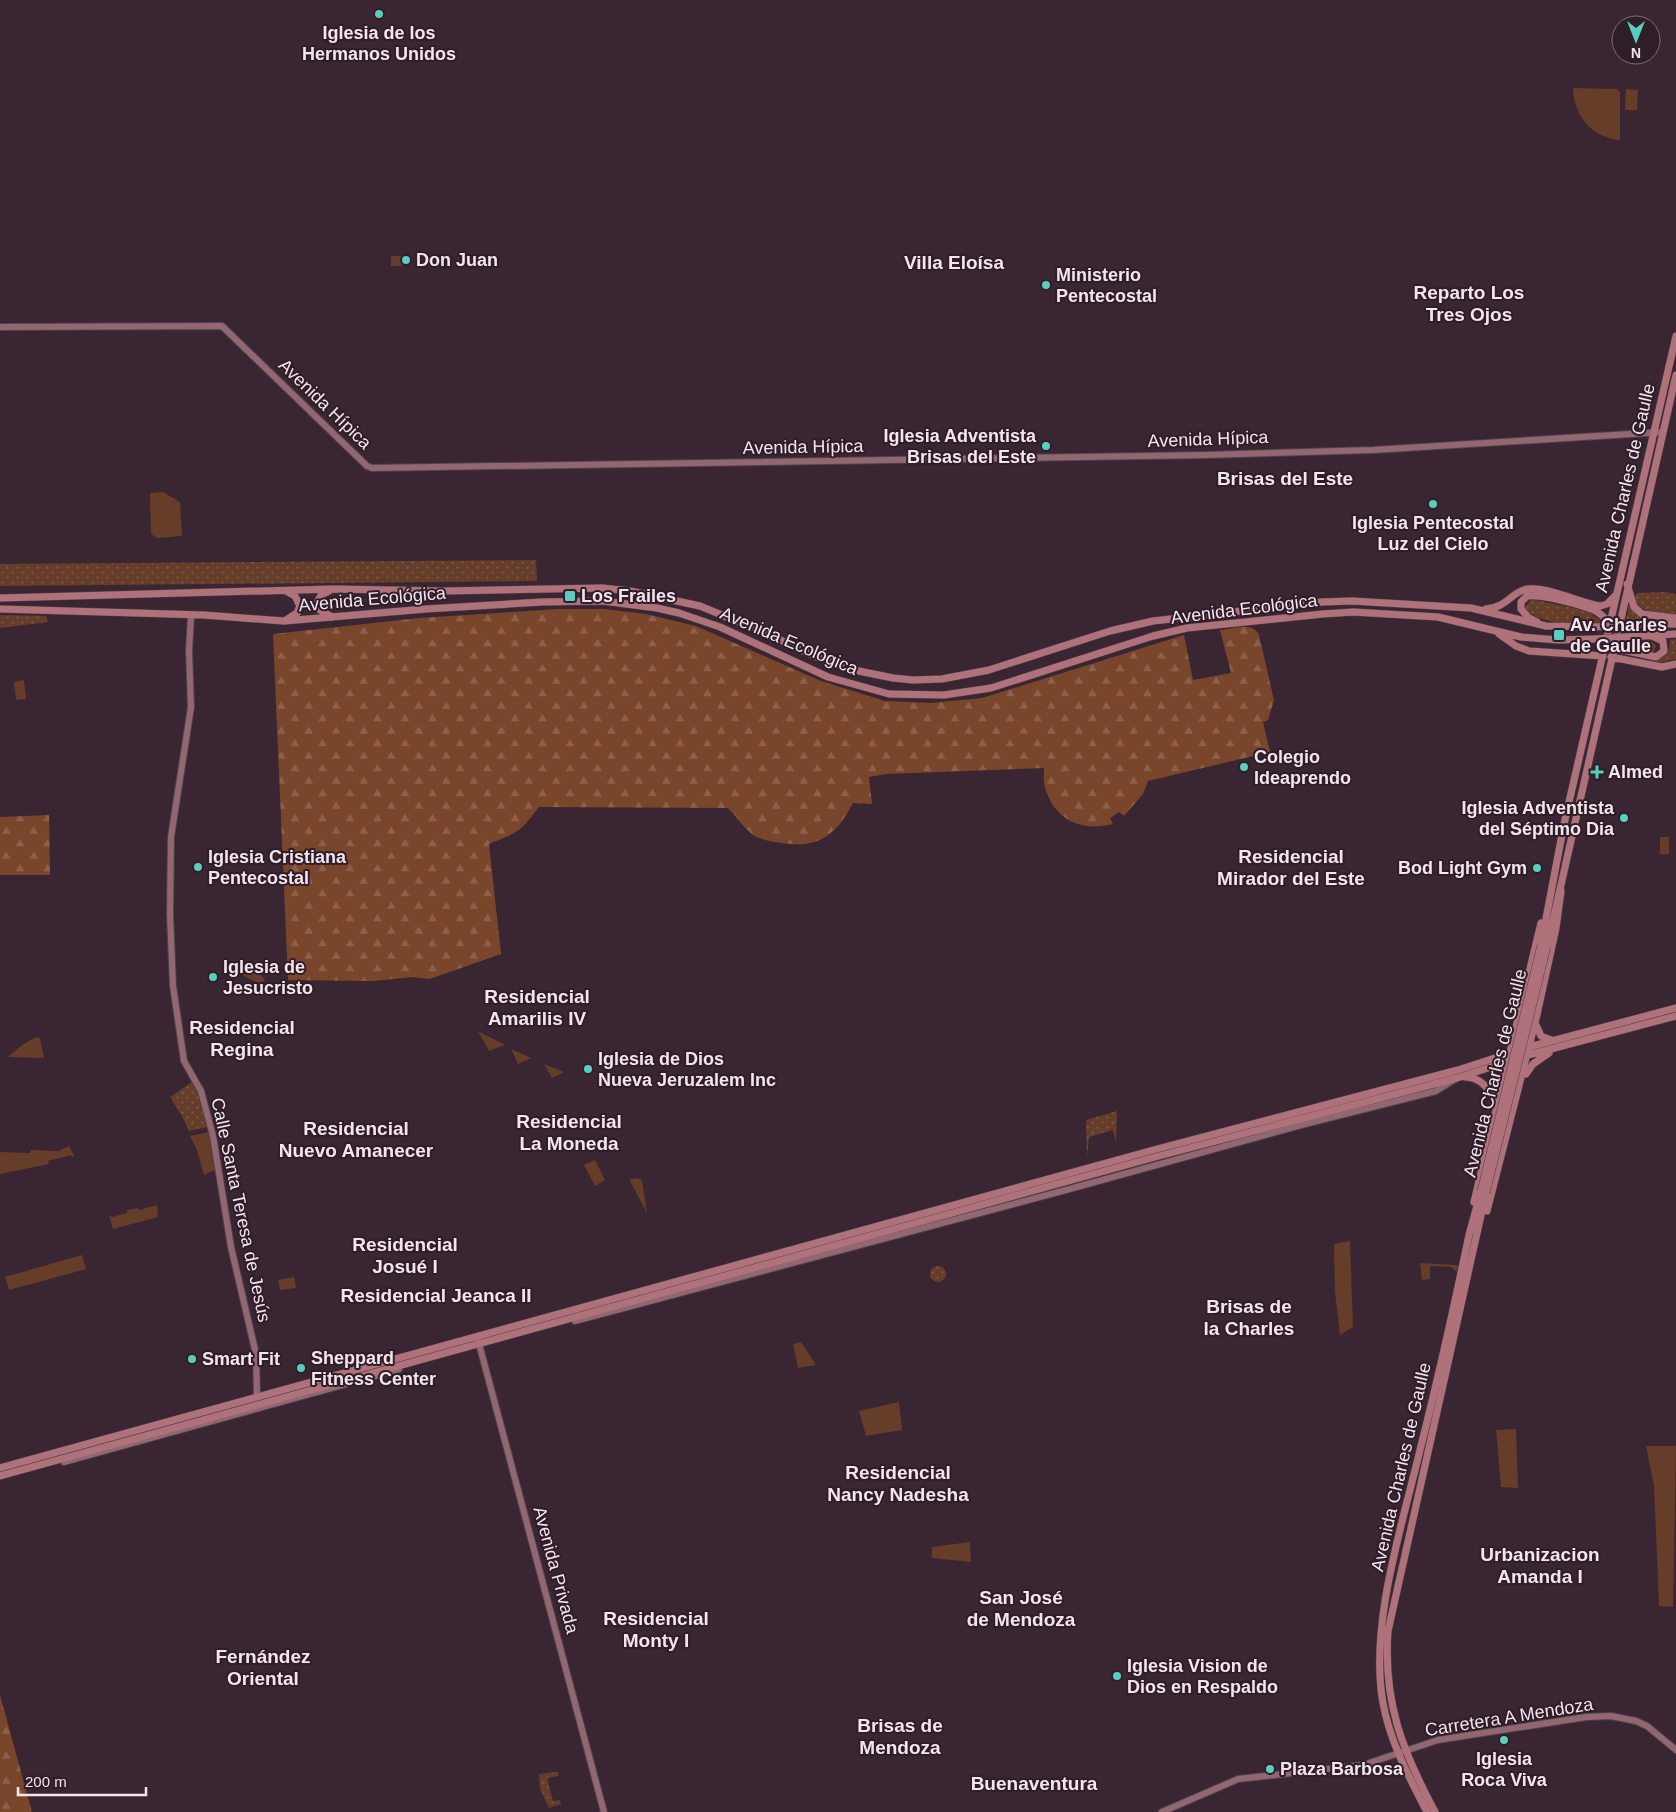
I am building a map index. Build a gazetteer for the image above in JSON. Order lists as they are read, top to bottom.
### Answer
{
  "streets": {
    "main road": ["Avenida Charles de Gaulle", "Avenida Ecológica"],
    "street": [
      "Avenida Hípica",
      "Calle Santa Teresa de Jesús",
      "Avenida Privada",
      "Carretera A Mendoza"
    ]
  },
  "crossings": [
    ["Avenida Hípica", "Avenida Charles de Gaulle"],
    ["Avenida Charles de Gaulle", "Carretera A Mendoza"],
    ["Avenida Ecológica", "Calle Santa Teresa de Jesús"]
  ],
  "districts": [
    "Villa Eloísa",
    "Reparto Los Tres Ojos",
    "Brisas del Este",
    "Residencial Mirador del Este",
    "Residencial Amarilis IV",
    "Residencial Regina",
    "Residencial La Moneda",
    "Residencial Nuevo Amanecer",
    "Residencial Josué I",
    "Residencial Jeanca II",
    "Brisas de la Charles",
    "Residencial Nancy Nadesha",
    "Urbanizacion Amanda I",
    "San José de Mendoza",
    "Residencial Monty I",
    "Fernández Oriental",
    "Brisas de Mendoza",
    "Buenaventura"
  ],
  "places": {
    "other": [
      "Iglesia de los Hermanos Unidos",
      "Don Juan",
      "Ministerio Pentecostal",
      "Iglesia Adventista Brisas del Este",
      "Iglesia Pentecostal Luz del Cielo",
      "Colegio Ideaprendo",
      "Iglesia Adventista del Séptimo Dia",
      "Iglesia Cristiana Pentecostal",
      "Bod Light Gym",
      "Iglesia de Jesucristo",
      "Iglesia de Dios Nueva Jeruzalem Inc",
      "Smart Fit",
      "Sheppard Fitness Center",
      "Iglesia Vision de Dios en Respaldo",
      "Iglesia Roca Viva",
      "Plaza Barbosa"
    ],
    "transit": ["Los Frailes", "Av. Charles de Gaulle"],
    "health": ["Almed"]
  },
  "scale_bar": "200 m",
  "north": "bottom"
}
